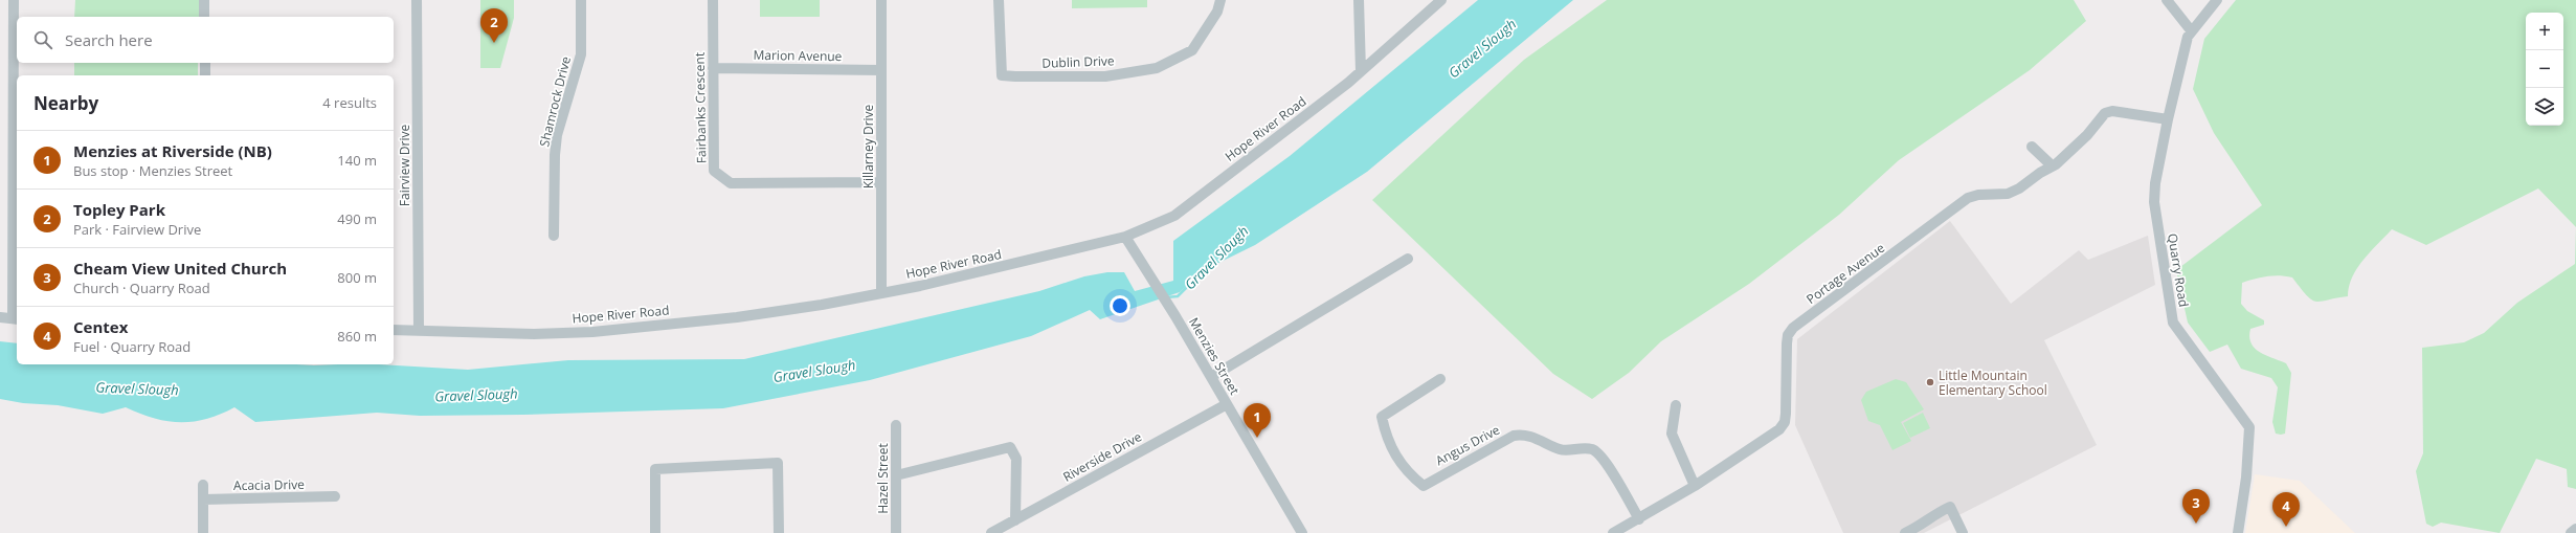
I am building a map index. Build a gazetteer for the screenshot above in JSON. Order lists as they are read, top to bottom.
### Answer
{
  "streets": {
    "street": [
      "Marion Avenue",
      "Dublin Drive",
      "Shamrock Drive",
      "Fairbanks Crescent",
      "Hope River Road",
      "Killarney Drive",
      "Fairview Drive",
      "Quarry Road",
      "Portage Avenue",
      "Menzies Street",
      "Angus Drive",
      "Riverside Drive",
      "Hazel Street",
      "Acacia Drive"
    ]
  },
  "crossings": [
    ["Marion Avenue", "Fairbanks Crescent"],
    ["Marion Avenue", "Killarney Drive"],
    ["Fairbanks Crescent", "Killarney Drive"],
    ["Hope River Road", "Killarney Drive"],
    ["Hope River Road", "Fairview Drive"],
    ["Hope River Road", "Menzies Street"],
    ["Quarry Road", "Portage Avenue"],
    ["Portage Avenue", "Angus Drive"],
    ["Menzies Street", "Riverside Drive"]
  ],
  "water": ["Gravel Slough"],
  "places": ["Little Mountain Elementary School"],
  "page": {
    "pins": [
      "2",
      "1",
      "3",
      "4"
    ],
    "map_buttons": ["+", "−"],
    "search": "Search here",
    "heading": ["Nearby", "4 results"],
    "list": [
      {
        "mark": "1",
        "name": "Menzies at Riverside (NB)",
        "note": "Bus stop · Menzies Street",
        "value": "140 m"
      },
      {
        "mark": "2",
        "name": "Topley Park",
        "note": "Park · Fairview Drive",
        "value": "490 m"
      },
      {
        "mark": "3",
        "name": "Cheam View United Church",
        "note": "Church · Quarry Road",
        "value": "800 m"
      },
      {
        "mark": "4",
        "name": "Centex",
        "note": "Fuel · Quarry Road",
        "value": "860 m"
      }
    ]
  }
}
